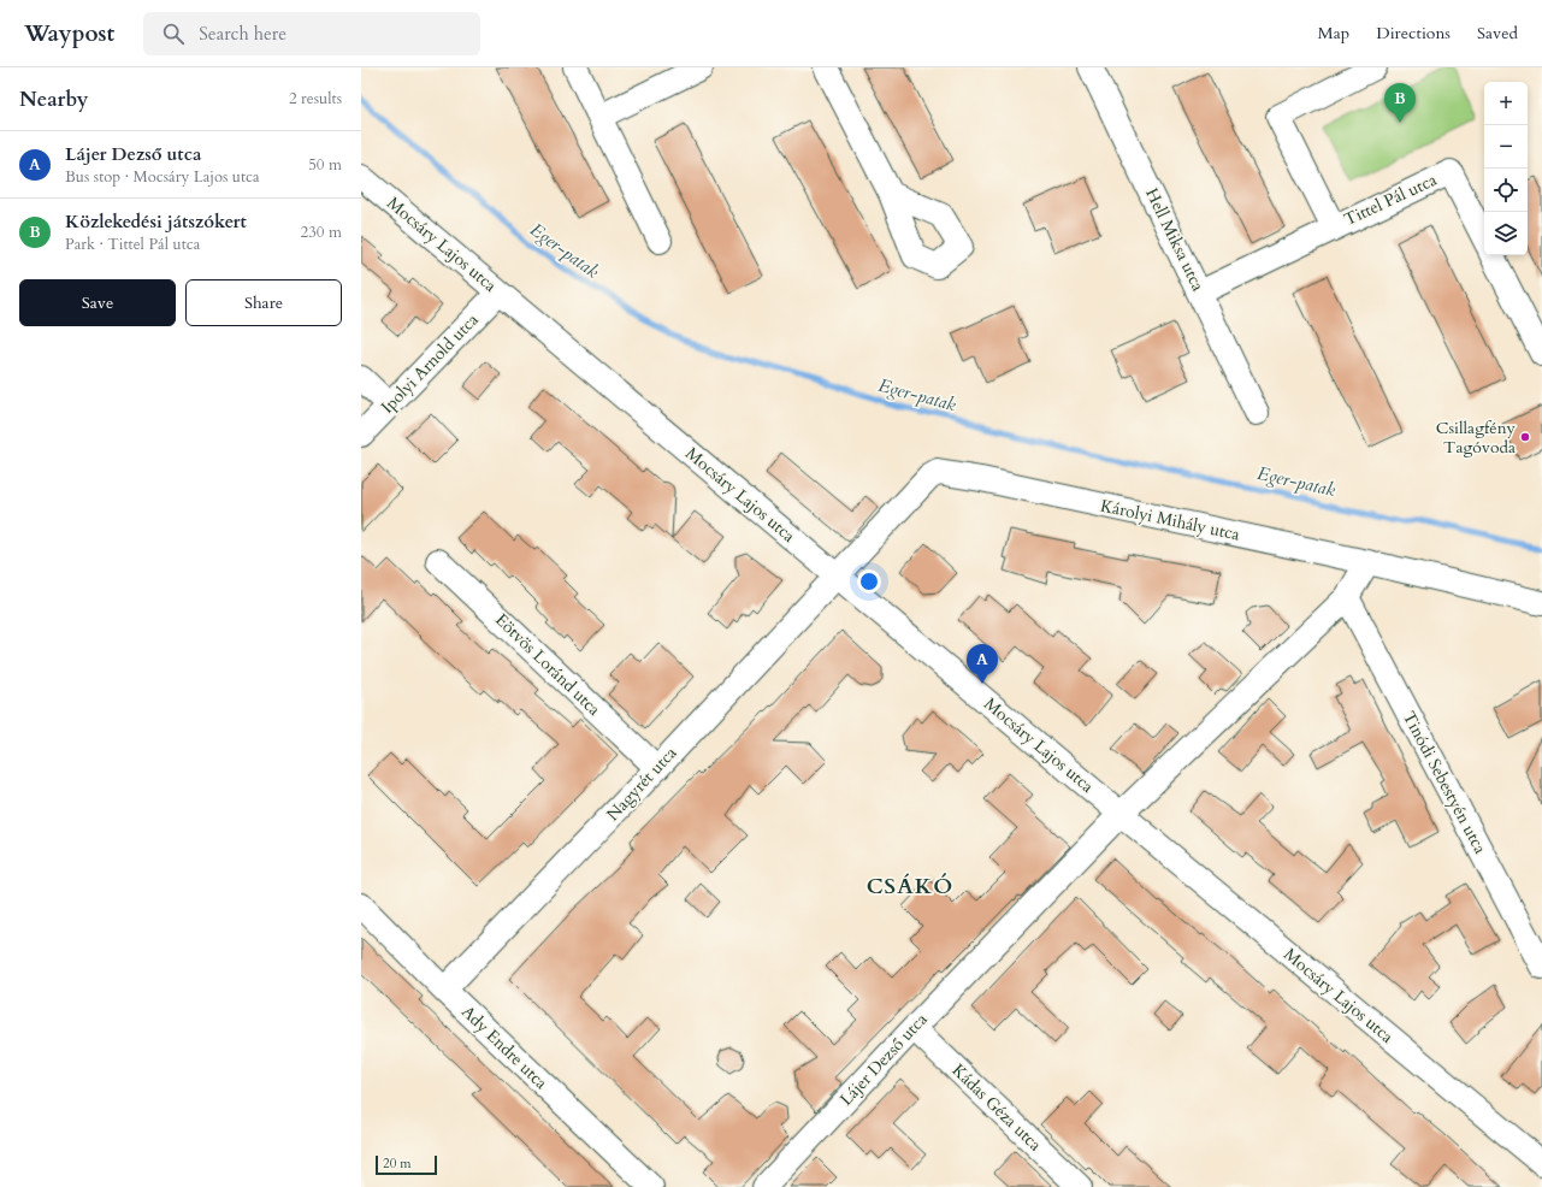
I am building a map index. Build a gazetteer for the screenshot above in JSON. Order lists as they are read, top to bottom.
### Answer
{
  "streets": {
    "street": [
      "Tittel Pál utca",
      "Hell Miksa utca",
      "Mocsáry Lajos utca",
      "Ipolyi Arnold utca",
      "Károlyi Mihály utca",
      "Eötvös Loránd utca",
      "Tinódi Sebestyén utca",
      "Nagyrét utca",
      "Ady Endre utca",
      "Lájer Dezső utca",
      "Kádas Géza utca"
    ]
  },
  "crossings": [
    ["Tittel Pál utca", "Hell Miksa utca"],
    ["Mocsáry Lajos utca", "Ipolyi Arnold utca"],
    ["Mocsáry Lajos utca", "Károlyi Mihály utca"],
    ["Mocsáry Lajos utca", "Nagyrét utca"],
    ["Mocsáry Lajos utca", "Lájer Dezső utca"],
    ["Károlyi Mihály utca", "Nagyrét utca"],
    ["Károlyi Mihály utca", "Lájer Dezső utca"],
    ["Eötvös Loránd utca", "Nagyrét utca"],
    ["Tinódi Sebestyén utca", "Lájer Dezső utca"],
    ["Nagyrét utca", "Ady Endre utca"],
    ["Lájer Dezső utca", "Kádas Géza utca"]
  ],
  "districts": ["CSÁKÓ"],
  "water": ["Eger-patak"],
  "places": ["Csillagfény Tagóvoda"],
  "scale_bar": "20 m",
  "page": {
    "header": "Waypost",
    "search": "Search here",
    "nav": ["Map", "Directions", "Saved"],
    "heading": ["Nearby", "2 results"],
    "map_buttons": ["+", "−"],
    "pins": ["B", "A"],
    "list": [
      {
        "mark": "A",
        "name": "Lájer Dezső utca",
        "note": "Bus stop · Mocsáry Lajos utca",
        "value": "50 m"
      },
      {
        "mark": "B",
        "name": "Közlekedési játszókert",
        "note": "Park · Tittel Pál utca",
        "value": "230 m"
      }
    ],
    "buttons": ["Save", "Share"],
    "scale": "20 m"
  }
}
